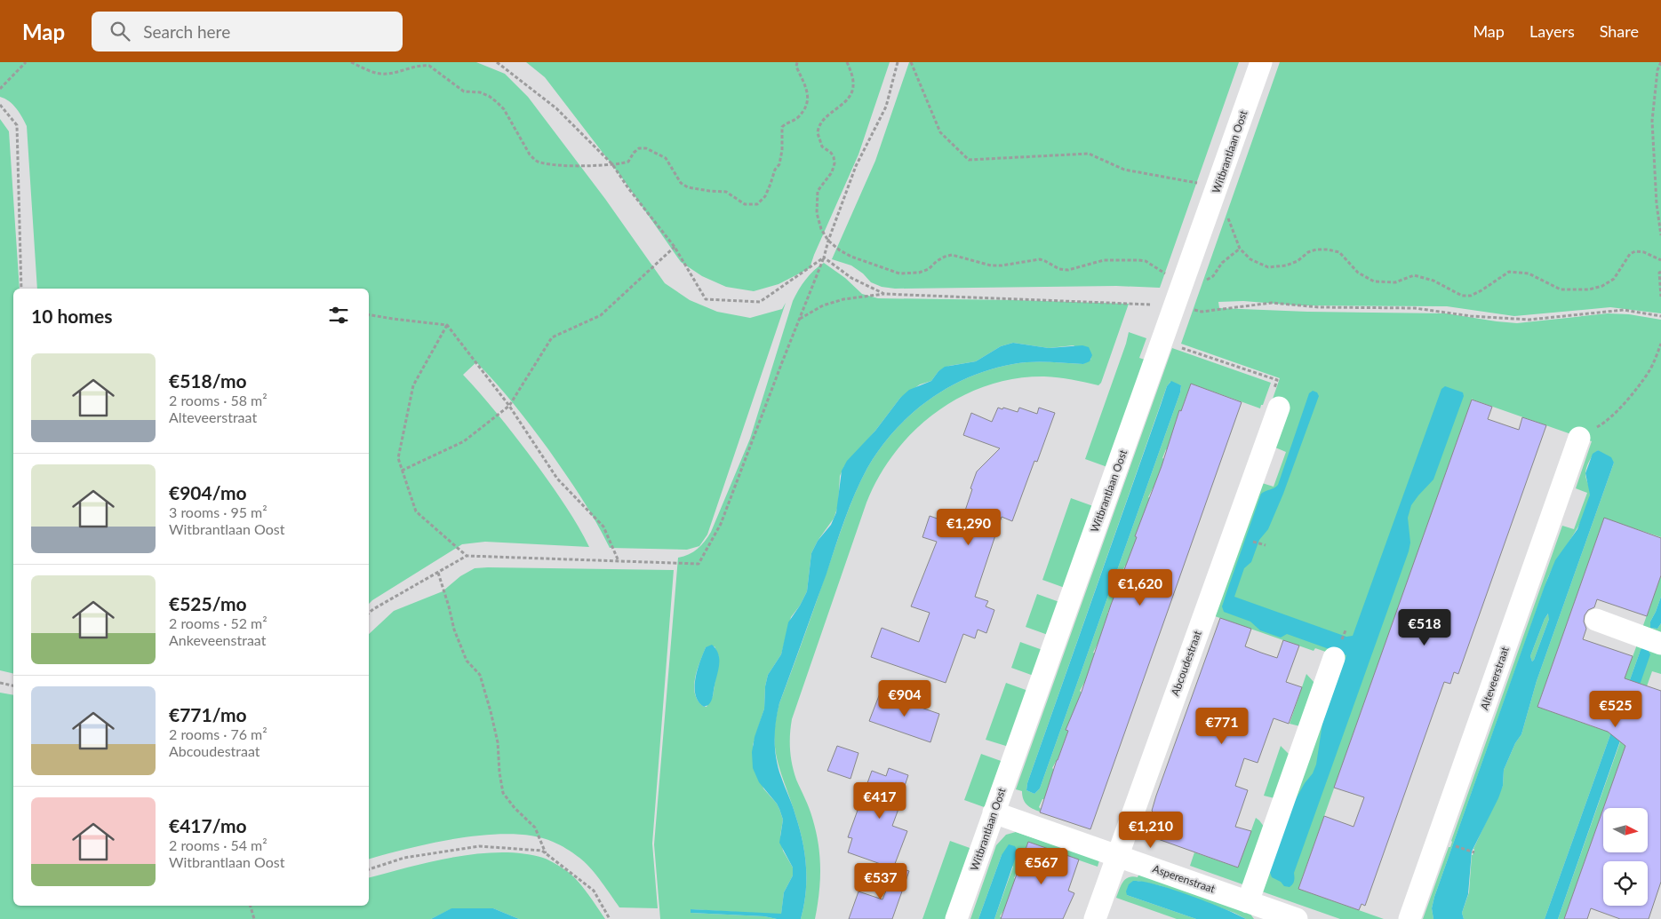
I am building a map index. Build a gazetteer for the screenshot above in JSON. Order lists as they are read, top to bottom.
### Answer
{
  "streets": {
    "street": [
      "Witbrantlaan Oost",
      "Abcoudestraat",
      "Alteveerstraat",
      "Asperenstraat"
    ]
  },
  "crossings": [
    ["Witbrantlaan Oost", "Asperenstraat"],
    ["Abcoudestraat", "Asperenstraat"]
  ],
  "north": "right",
  "page": {
    "header": "Map",
    "search": "Search here",
    "nav": ["Map", "Layers", "Share"],
    "heading": "10 homes",
    "list": [
      {
        "name": "€518/mo",
        "note": "2 rooms · 58 m² · Alteveerstraat"
      },
      {
        "name": "€904/mo",
        "note": "3 rooms · 95 m² · Witbrantlaan Oost"
      },
      {
        "name": "€525/mo",
        "note": "2 rooms · 52 m² · Ankeveenstraat"
      },
      {
        "name": "€771/mo",
        "note": "2 rooms · 76 m² · Abcoudestraat"
      },
      {
        "name": "€417/mo",
        "note": "2 rooms · 54 m² · Witbrantlaan Oost"
      }
    ],
    "price": [
      "€1,290",
      "€1,620",
      "€518",
      "€904",
      "€525",
      "€771",
      "€417",
      "€1,210",
      "€567",
      "€537"
    ]
  }
}
